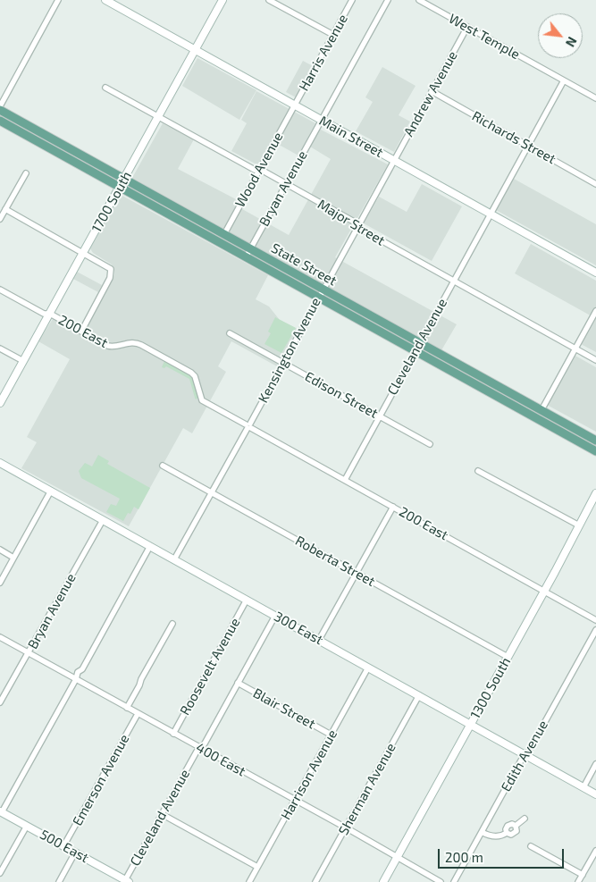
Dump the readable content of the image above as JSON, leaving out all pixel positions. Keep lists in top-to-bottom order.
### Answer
{
  "streets": {
    "main road": ["State Street"],
    "street": [
      "West Temple",
      "Harris Avenue",
      "Andrew Avenue",
      "Main Street",
      "Richards Street",
      "Wood Avenue",
      "Bryan Avenue",
      "1700 South",
      "Major Street",
      "200 East",
      "Cleveland Avenue",
      "Kensington Avenue",
      "Edison Street",
      "Roberta Street",
      "300 East",
      "Roosevelt Avenue",
      "1300 South",
      "Blair Street",
      "Edith Avenue",
      "400 East",
      "Harrison Avenue",
      "Emerson Avenue",
      "Sherman Avenue",
      "500 East"
    ]
  },
  "crossings": [
    ["West Temple", "Andrew Avenue"],
    ["West Temple", "Cleveland Avenue"],
    ["Harris Avenue", "Main Street"],
    ["Harris Avenue", "Wood Avenue"],
    ["Andrew Avenue", "Main Street"],
    ["Andrew Avenue", "Richards Street"],
    ["Andrew Avenue", "Kensington Avenue"],
    ["Main Street", "Wood Avenue"],
    ["Main Street", "Bryan Avenue"],
    ["Main Street", "1700 South"],
    ["Main Street", "Cleveland Avenue"],
    ["Main Street", "Kensington Avenue"],
    ["Richards Street", "Cleveland Avenue"],
    ["Wood Avenue", "Major Street"],
    ["Wood Avenue", "State Street"],
    ["Bryan Avenue", "Major Street"],
    ["Bryan Avenue", "State Street"],
    ["Bryan Avenue", "300 East"],
    ["Bryan Avenue", "400 East"],
    ["1700 South", "Major Street"],
    ["1700 South", "State Street"],
    ["1700 South", "200 East"],
    ["Major Street", "Cleveland Avenue"],
    ["Major Street", "Kensington Avenue"],
    ["State Street", "Cleveland Avenue"],
    ["State Street", "Kensington Avenue"],
    ["200 East", "Cleveland Avenue"],
    ["200 East", "Kensington Avenue"],
    ["200 East", "1300 South"],
    ["Cleveland Avenue", "Edison Street"],
    ["Cleveland Avenue", "300 East"],
    ["Cleveland Avenue", "Blair Street"],
    ["Cleveland Avenue", "400 East"],
    ["Cleveland Avenue", "500 East"],
    ["Kensington Avenue", "Edison Street"],
    ["Kensington Avenue", "Roberta Street"],
    ["Kensington Avenue", "300 East"],
    ["Roberta Street", "1300 South"],
    ["300 East", "Roosevelt Avenue"],
    ["300 East", "1300 South"],
    ["300 East", "Edith Avenue"],
    ["300 East", "Harrison Avenue"],
    ["300 East", "Sherman Avenue"],
    ["Roosevelt Avenue", "400 East"],
    ["1300 South", "400 East"],
    ["Blair Street", "Harrison Avenue"],
    ["400 East", "Harrison Avenue"],
    ["400 East", "Emerson Avenue"],
    ["400 East", "Sherman Avenue"],
    ["Emerson Avenue", "500 East"]
  ],
  "scale_bar": "200 m",
  "north": "bottom right"
}
